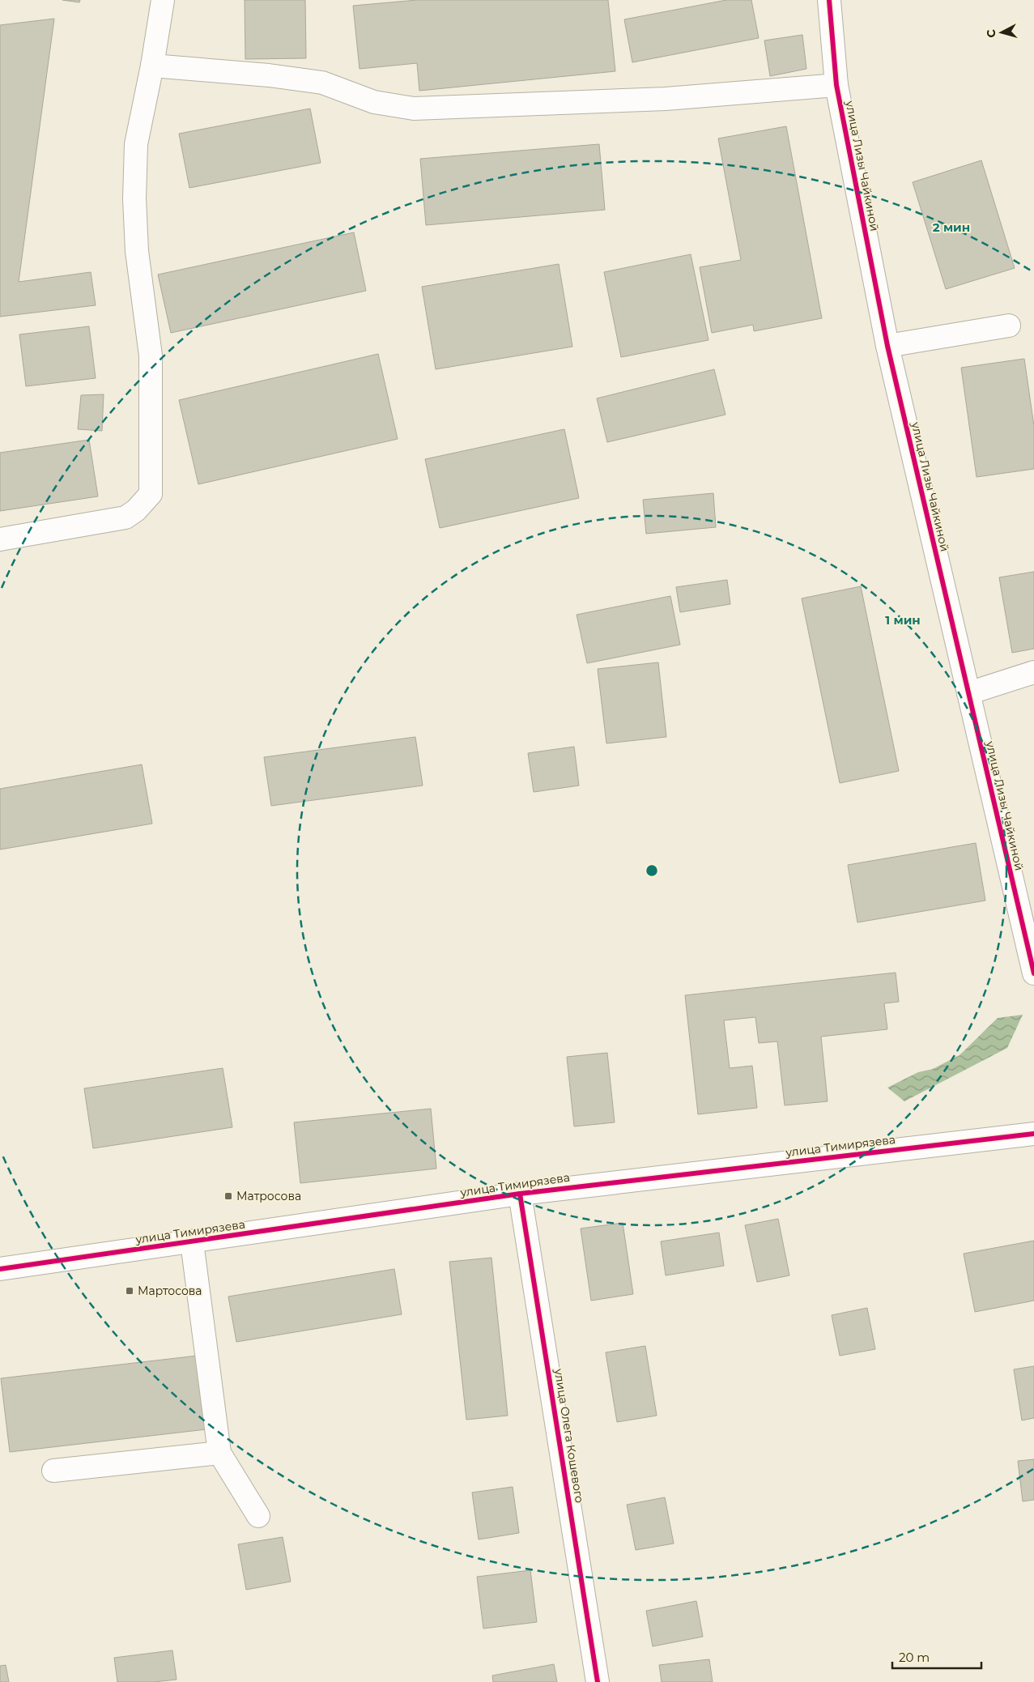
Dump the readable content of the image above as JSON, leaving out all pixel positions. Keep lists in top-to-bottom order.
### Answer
{
  "streets": {
    "street": ["улица Лизы Чайкиной", "улица Тимирязева", "улица Олега Кошевого"]
  },
  "crossings": [
    ["улица Тимирязева", "улица Олега Кошевого"]
  ],
  "places": {
    "transit": ["Матросова", "Мартосова"]
  },
  "scale_bar": "20 m",
  "north": "left",
  "rings": ["2 мин", "1 мин"]
}
